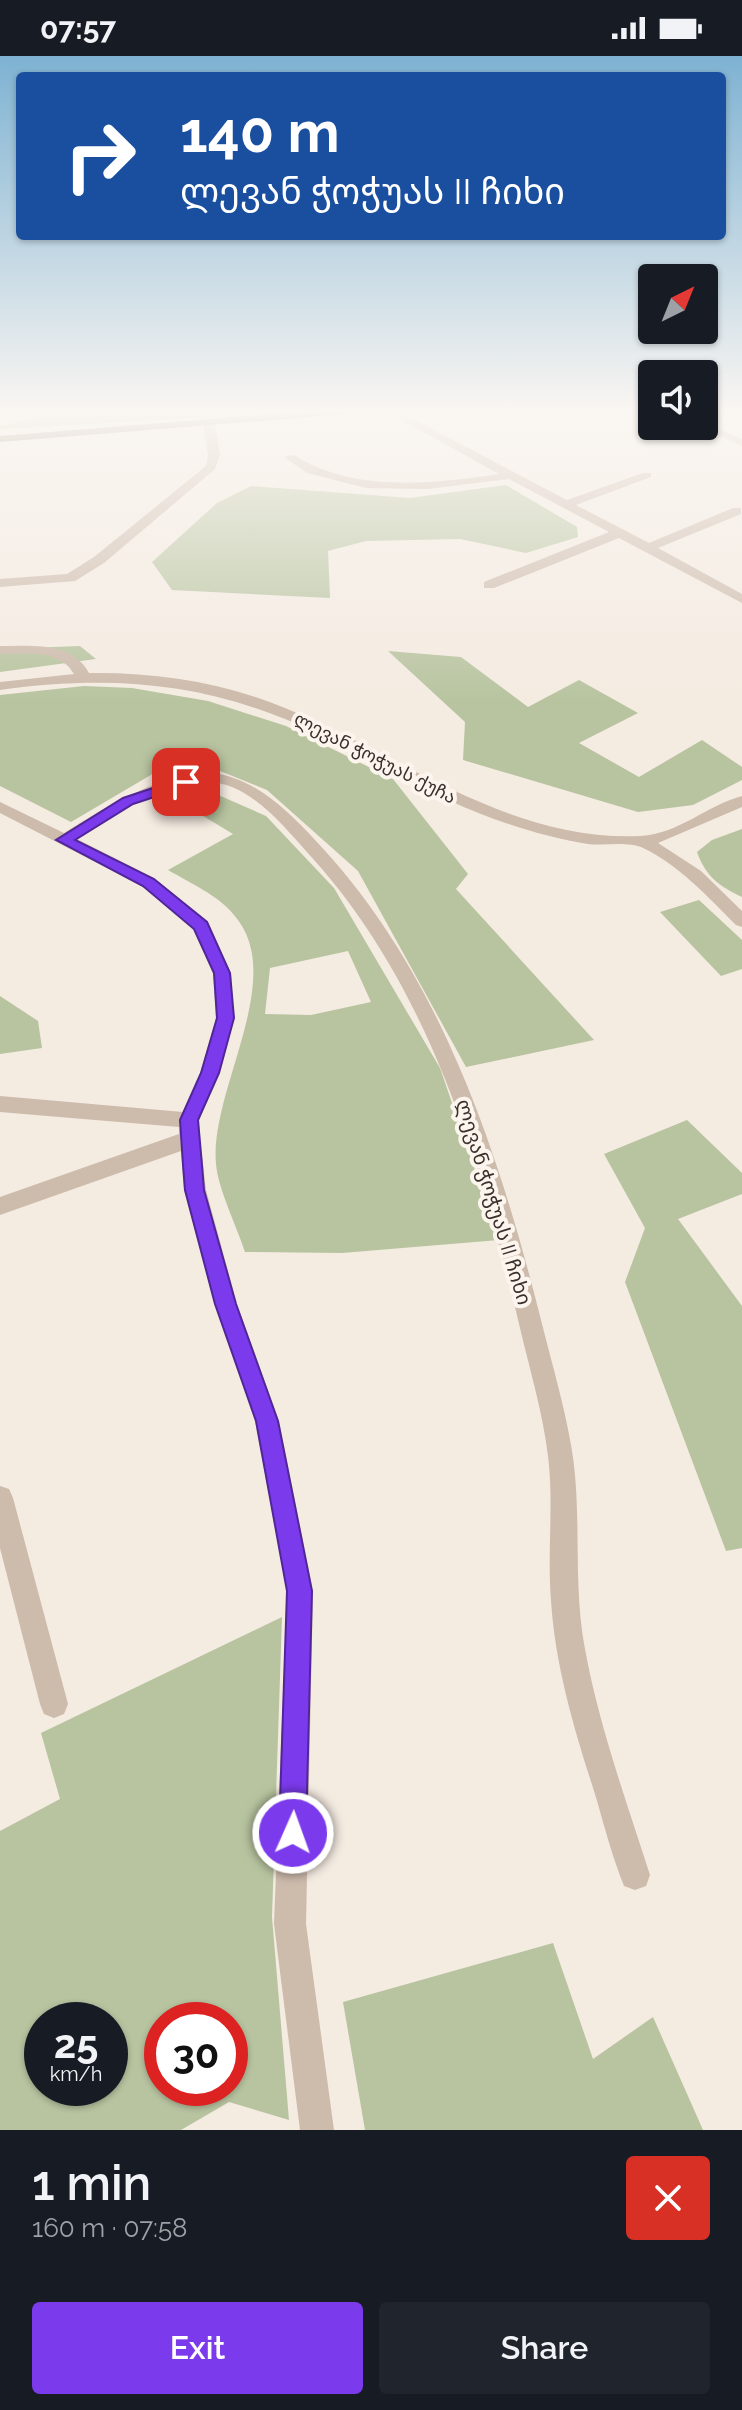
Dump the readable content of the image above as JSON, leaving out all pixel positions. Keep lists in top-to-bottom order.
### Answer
{
  "streets": {
    "street": ["ლევან ჭოჭუას ქუჩა", "ლევან ჭოჭუას II ჩიხი"]
  },
  "north": "top right",
  "page": {
    "status": "07:57",
    "turn": ["140 m", "ლევან ჭოჭუას II ჩიხი"],
    "speed": "25 km/h",
    "limit": "30",
    "heading": ["1 min", "160 m · 07:58"],
    "buttons": ["Exit", "Share"]
  }
}
